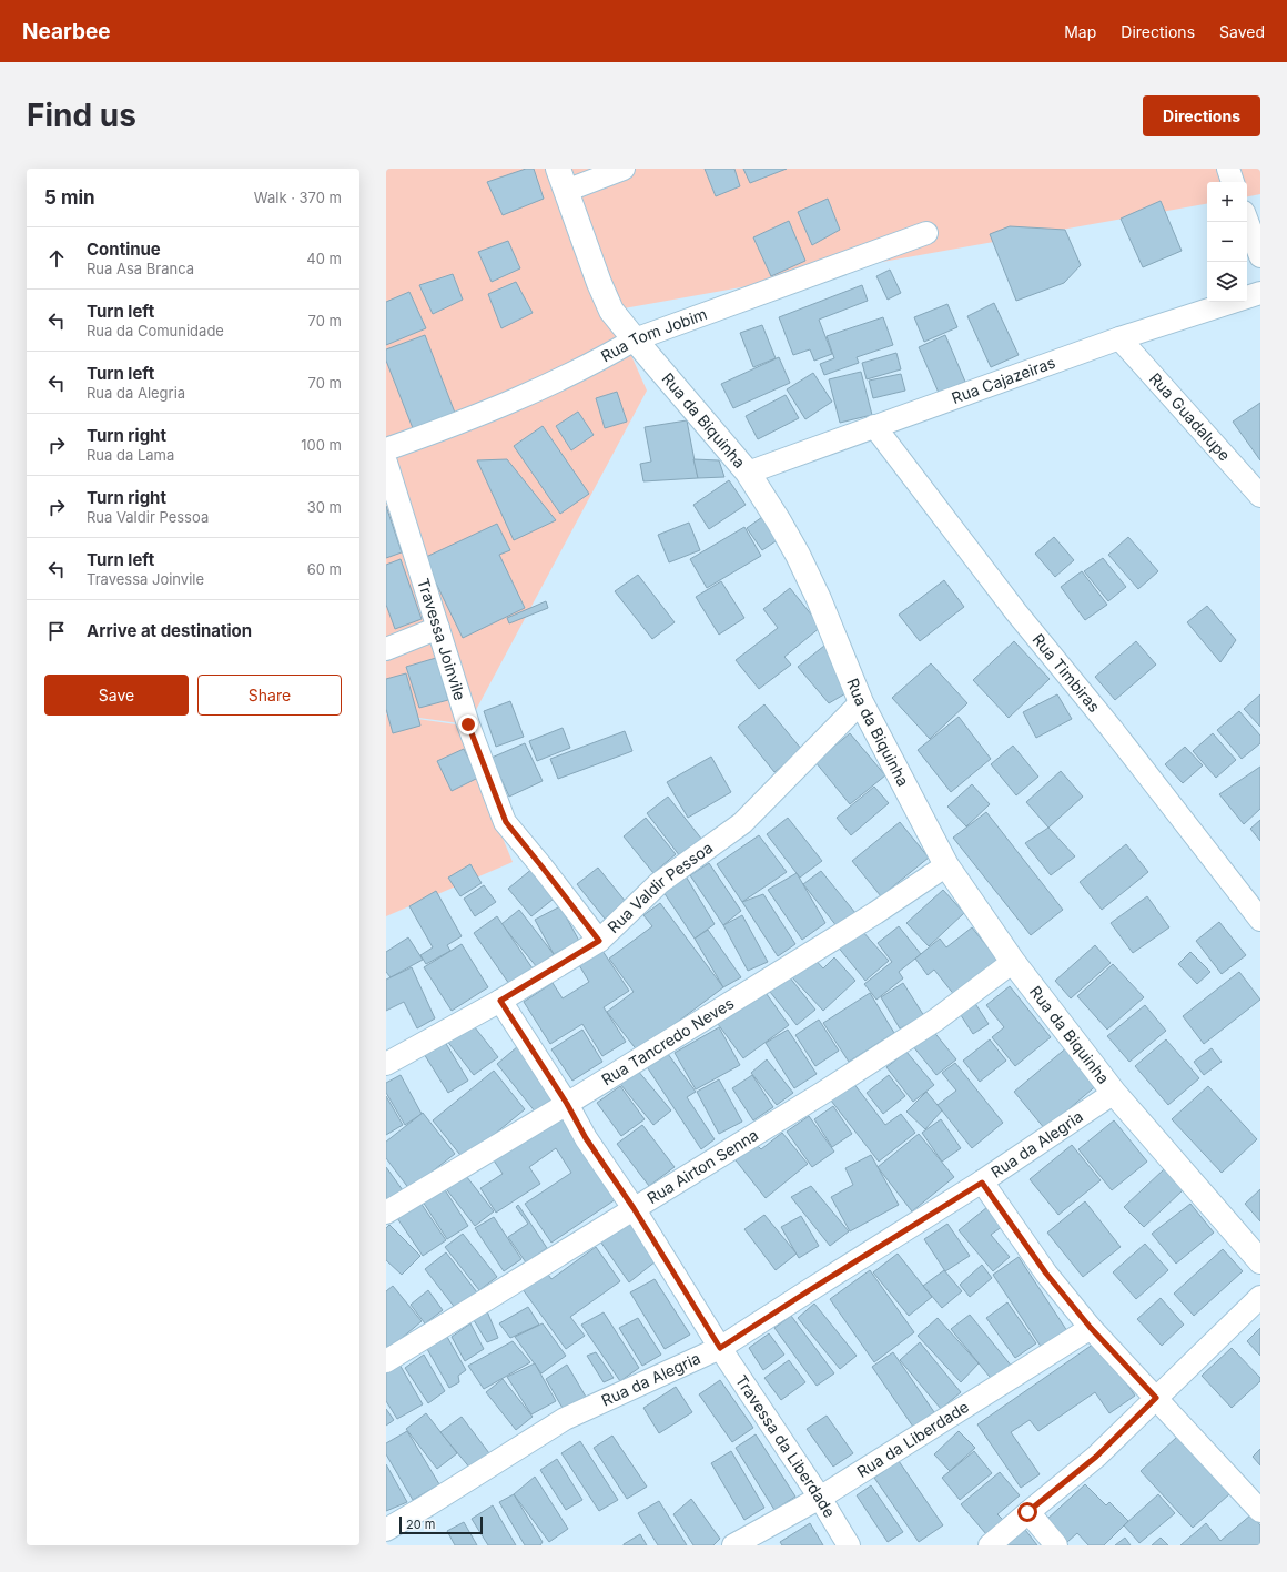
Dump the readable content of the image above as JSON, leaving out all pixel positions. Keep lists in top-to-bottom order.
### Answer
{
  "streets": {
    "street": [
      "Rua Tom Jobim",
      "Rua Cajazeiras",
      "Rua Guadalupe",
      "Rua da Biquinha",
      "Travessa Joinvile",
      "Rua Timbiras",
      "Rua Valdir Pessoa",
      "Rua Tancredo Neves",
      "Rua da Alegria",
      "Rua Airton Senna",
      "Rua da Liberdade",
      "Travessa da Liberdade"
    ]
  },
  "crossings": [
    ["Rua Tom Jobim", "Rua da Biquinha"],
    ["Rua Cajazeiras", "Rua Guadalupe"],
    ["Rua Cajazeiras", "Rua da Biquinha"],
    ["Rua Cajazeiras", "Rua Timbiras"],
    ["Rua da Biquinha", "Rua Valdir Pessoa"],
    ["Rua da Biquinha", "Rua Tancredo Neves"],
    ["Rua da Biquinha", "Rua da Alegria"],
    ["Rua da Biquinha", "Rua Airton Senna"],
    ["Travessa Joinvile", "Rua Valdir Pessoa"],
    ["Rua Valdir Pessoa", "Travessa da Liberdade"],
    ["Rua Tancredo Neves", "Travessa da Liberdade"],
    ["Rua da Alegria", "Travessa da Liberdade"],
    ["Rua Airton Senna", "Travessa da Liberdade"],
    ["Rua da Liberdade", "Travessa da Liberdade"]
  ],
  "scale_bar": "20 m",
  "page": {
    "header": "Nearbee",
    "nav": ["Map", "Directions", "Saved"],
    "buttons": [
      "Directions",
      ["Save", "Share"]
    ],
    "title": "Find us",
    "heading": ["5 min", "Walk · 370 m"],
    "map_buttons": ["+", "−"],
    "list": [
      ["Continue", "Rua Asa Branca", "40 m"],
      ["Turn left", "Rua da Comunidade", "70 m"],
      ["Turn left", "Rua da Alegria", "70 m"],
      ["Turn right", "Rua da Lama", "100 m"],
      ["Turn right", "Rua Valdir Pessoa", "30 m"],
      ["Turn left", "Travessa Joinvile", "60 m"],
      "Arrive at destination"
    ],
    "scale": "20 m"
  }
}
